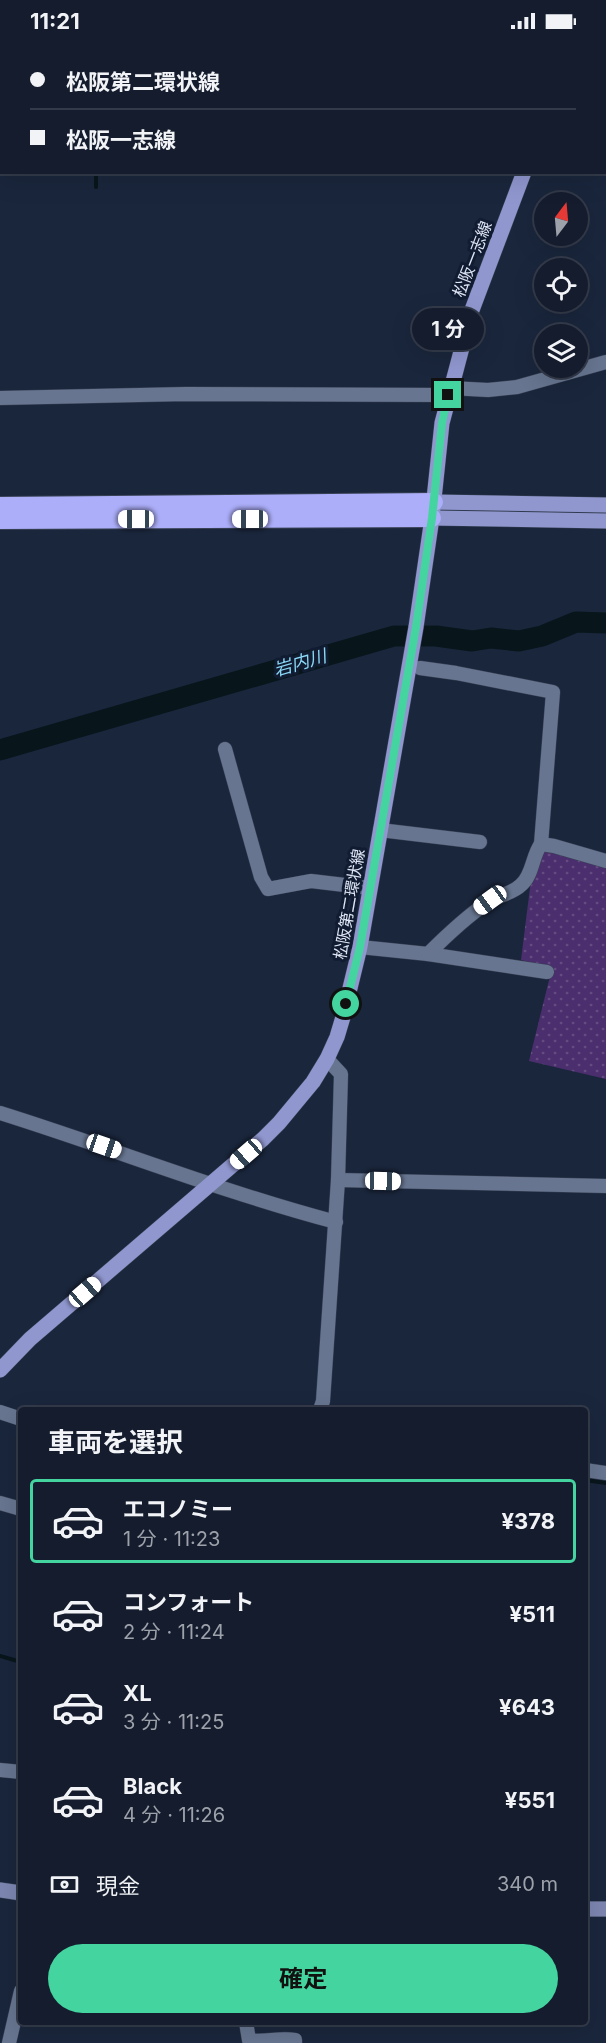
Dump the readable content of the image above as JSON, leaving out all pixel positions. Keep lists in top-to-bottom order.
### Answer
{
  "streets": {
    "main road": ["松阪一志線", "松阪第二環状線"]
  },
  "crossings": [
    ["松阪一志線", "松阪第二環状線"]
  ],
  "water": ["岩内川"],
  "north": "top",
  "page": {
    "status": "11:21",
    "banner": ["松阪第二環状線", "松阪一志線"],
    "bubble": "1 分",
    "heading": "車両を選択",
    "list": [
      {
        "name": "エコノミー",
        "note": "1 分 · 11:23",
        "value": "¥378"
      },
      {
        "name": "コンフォート",
        "note": "2 分 · 11:24",
        "value": "¥511"
      },
      {
        "name": "XL",
        "note": "3 分 · 11:25",
        "value": "¥643"
      },
      {
        "name": "Black",
        "note": "4 分 · 11:26",
        "value": "¥551"
      }
    ],
    "pay": ["現金", "340 m"],
    "buttons": "確定"
  }
}
